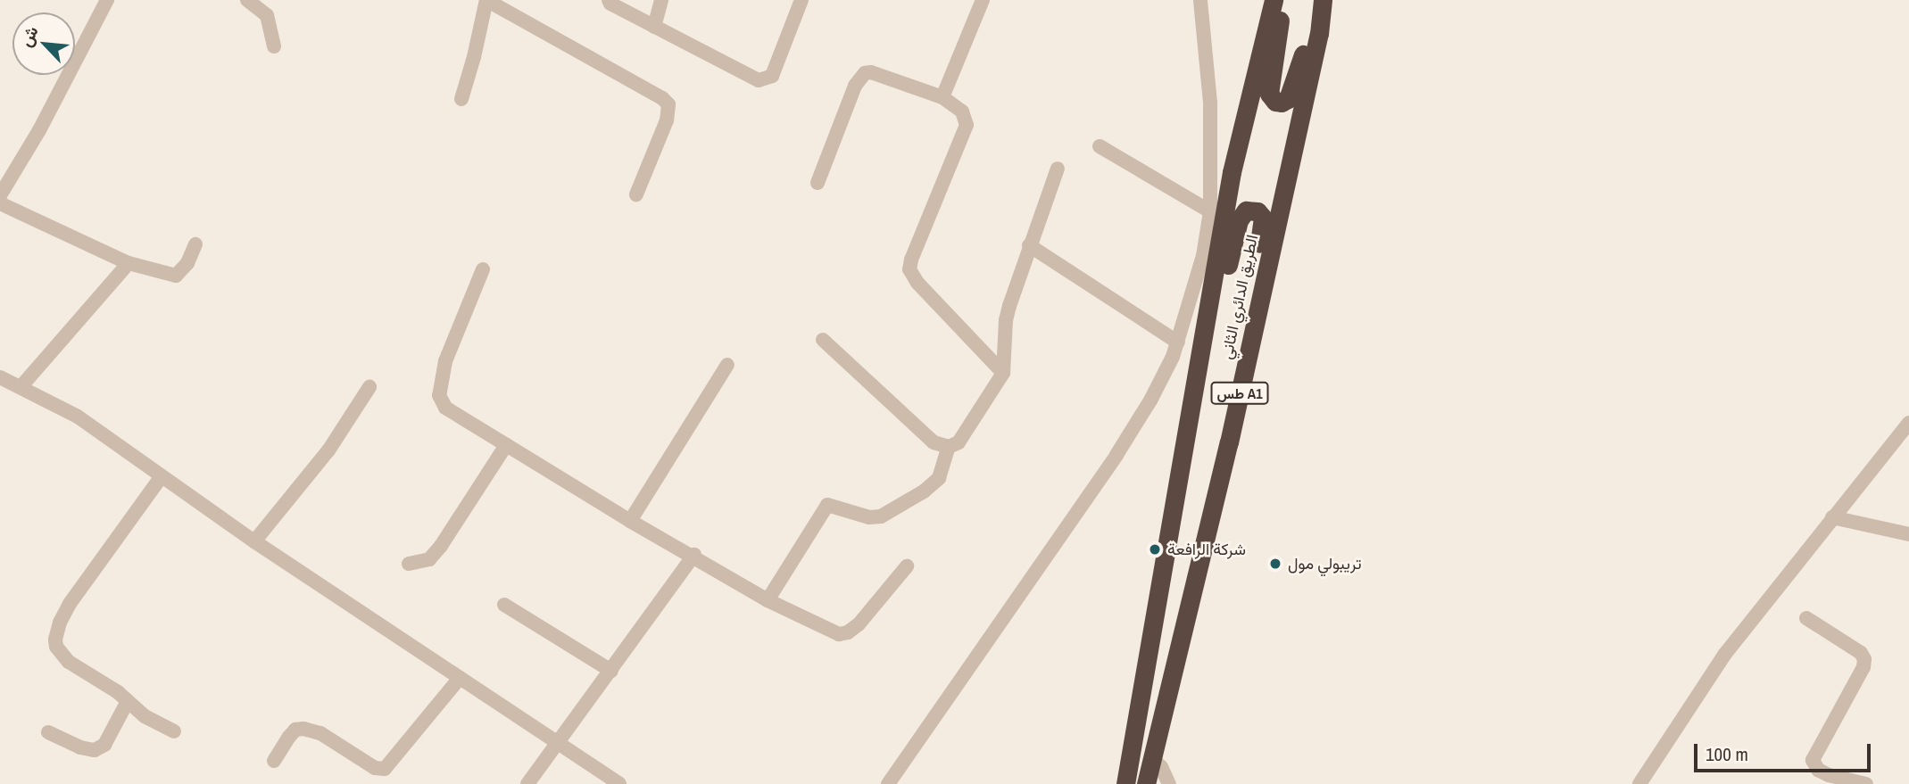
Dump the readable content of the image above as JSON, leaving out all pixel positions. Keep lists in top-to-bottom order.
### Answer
{
  "streets": {
    "highway": ["الطريق الدائري الثاني", "طس A1"]
  },
  "places": ["شركة الرافعة", "تريبولي مول"],
  "scale_bar": "100 m",
  "north": "top left"
}
